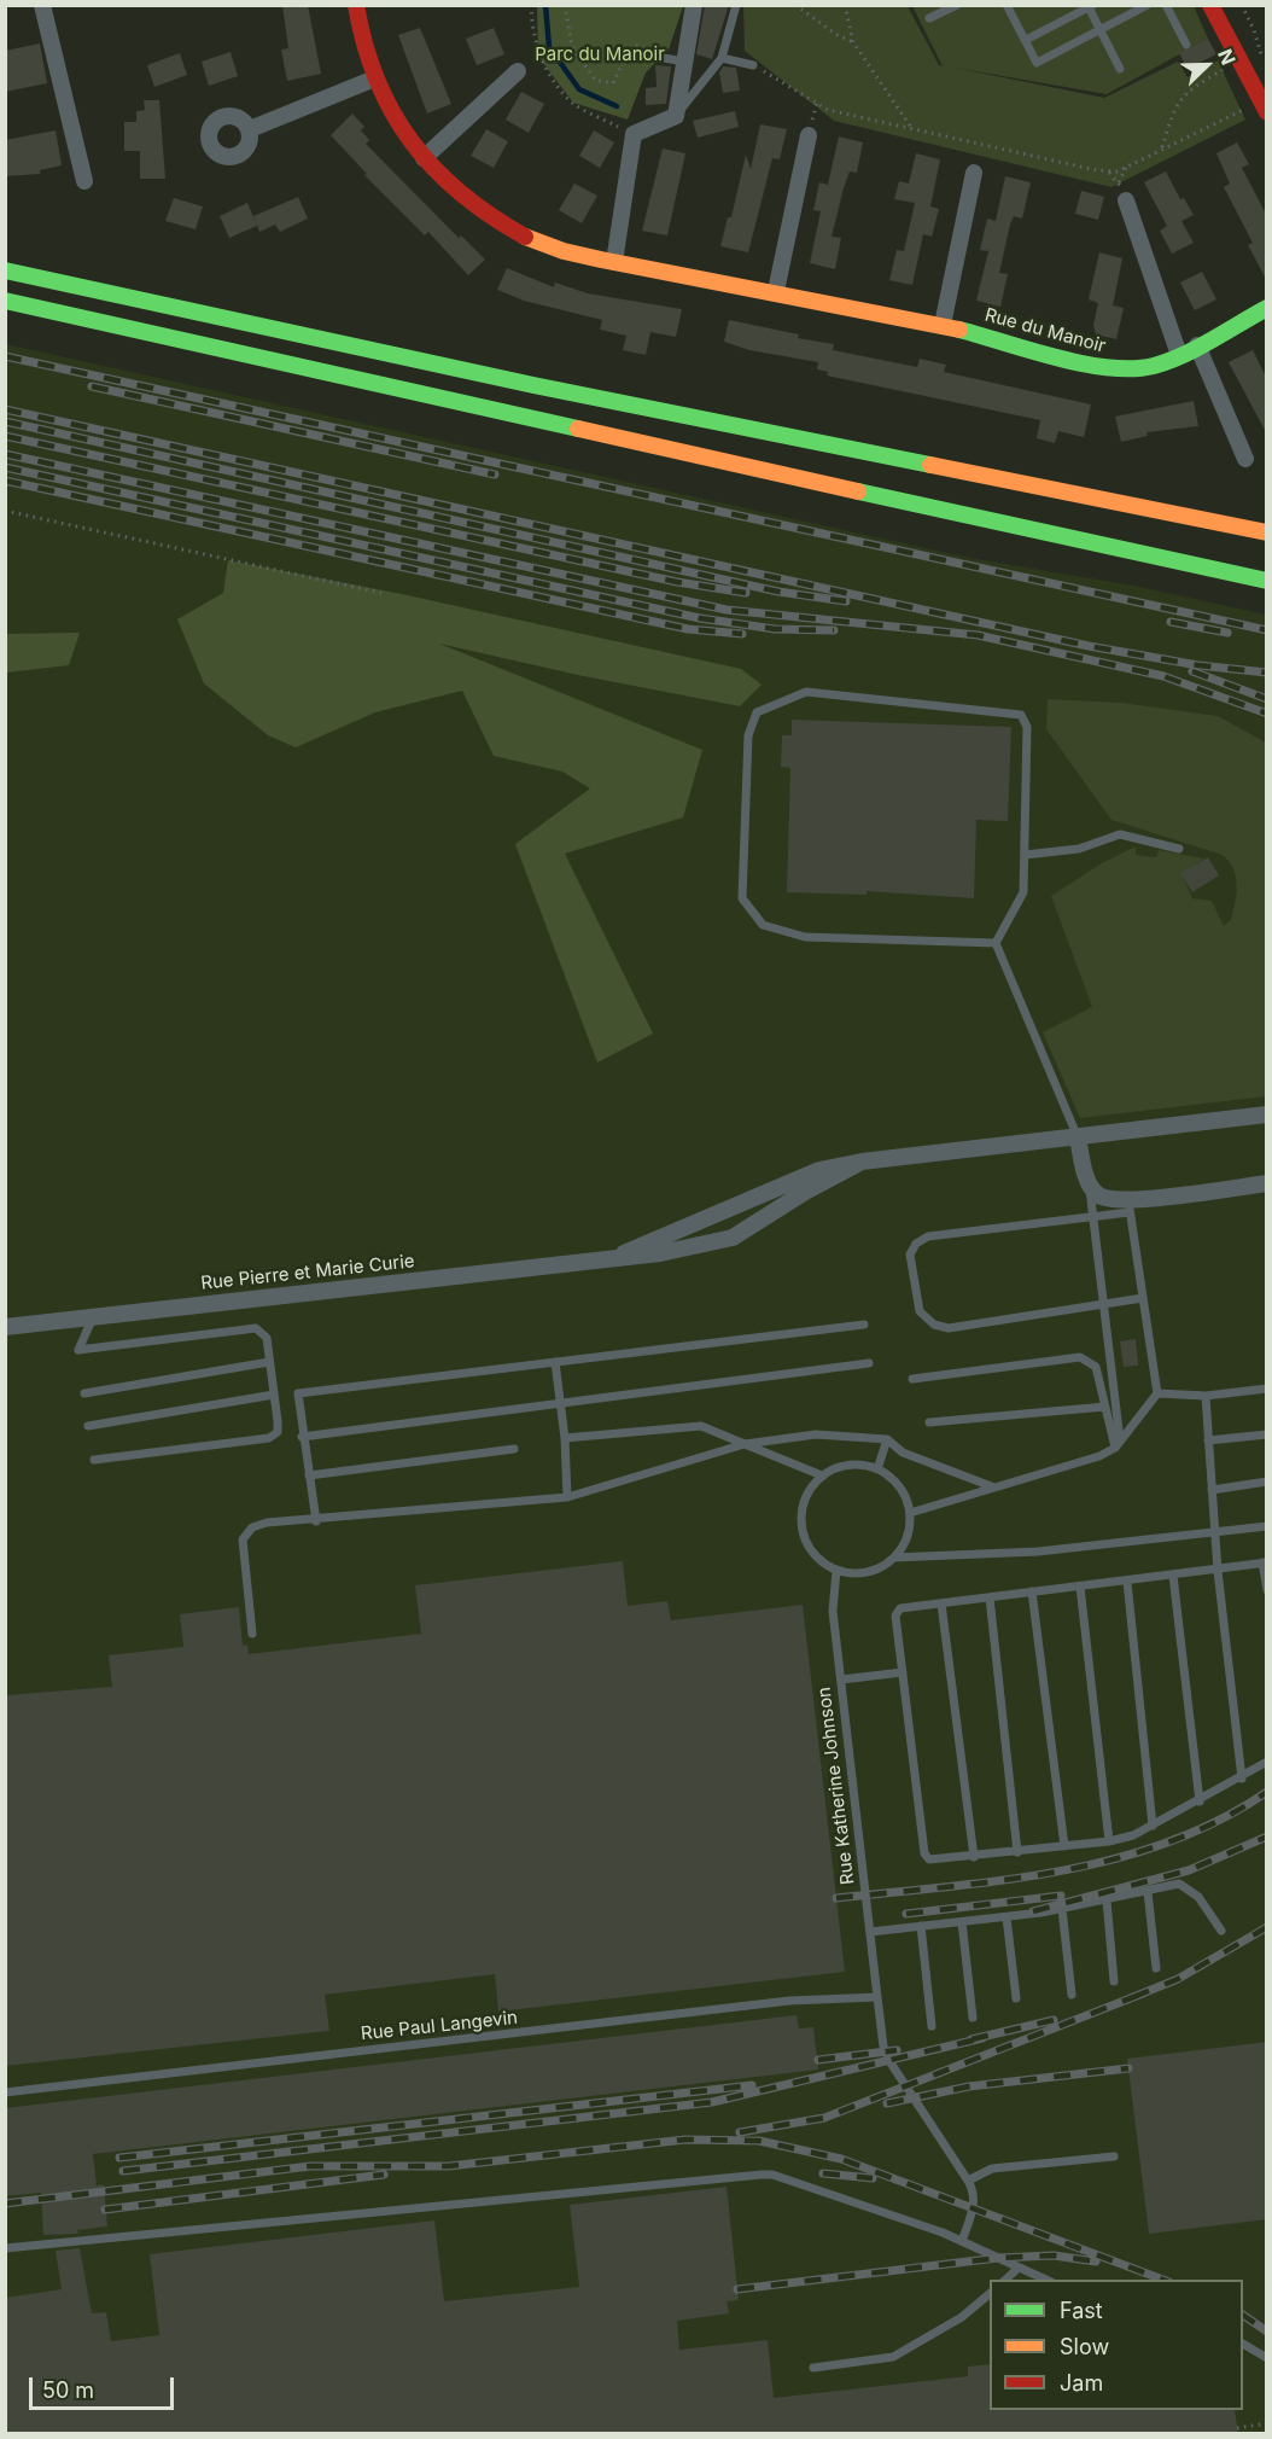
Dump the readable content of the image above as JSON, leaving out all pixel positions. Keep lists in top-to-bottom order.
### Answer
{
  "streets": {
    "main road": ["Rue du Manoir"],
    "street": ["Rue Pierre et Marie Curie"],
    "lane": ["Rue Katherine Johnson", "Rue Paul Langevin"]
  },
  "crossings": [
    ["Rue Katherine Johnson", "Rue Paul Langevin"]
  ],
  "parks": ["Parc du Manoir"],
  "legend": ["Fast", "Slow", "Jam"],
  "scale_bar": "50 m",
  "north": "top right"
}
